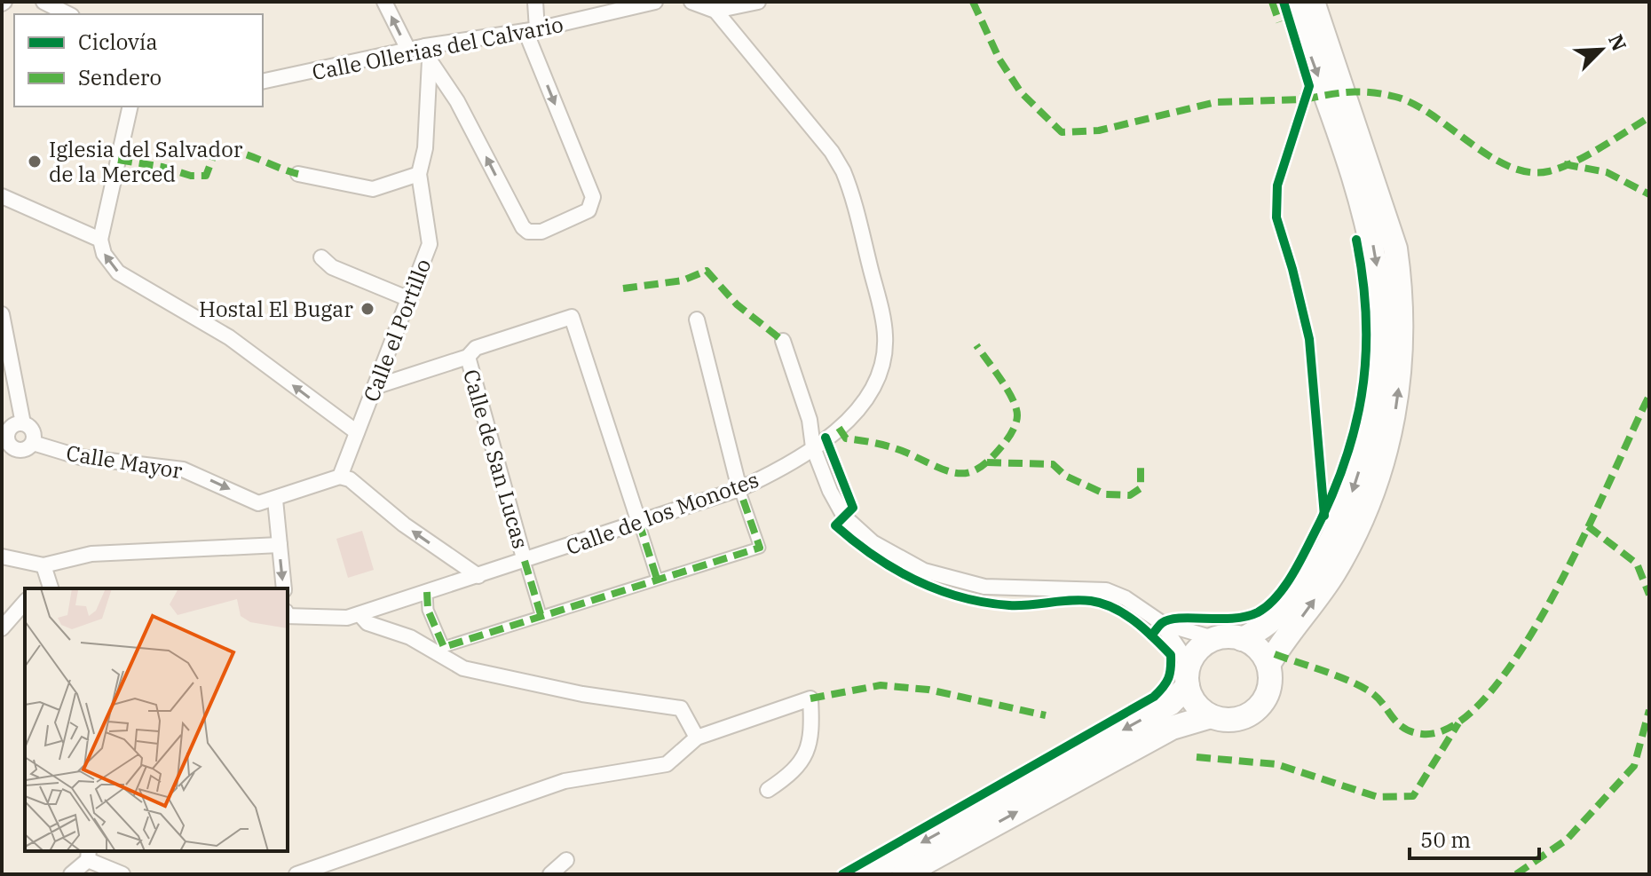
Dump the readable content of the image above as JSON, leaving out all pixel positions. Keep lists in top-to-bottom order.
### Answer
{
  "streets": {
    "street": [
      "Calle Ollerias del Calvario",
      "Calle el Portillo",
      "Calle de San Lucas",
      "Calle Mayor",
      "Calle de los Monotes"
    ]
  },
  "crossings": [
    ["Calle Ollerias del Calvario", "Calle el Portillo"],
    ["Calle de San Lucas", "Calle de los Monotes"]
  ],
  "places": ["Iglesia del Salvador de la Merced", "Hostal El Bugar"],
  "legend": ["Ciclovía", "Sendero"],
  "scale_bar": "50 m",
  "north": "top right"
}
